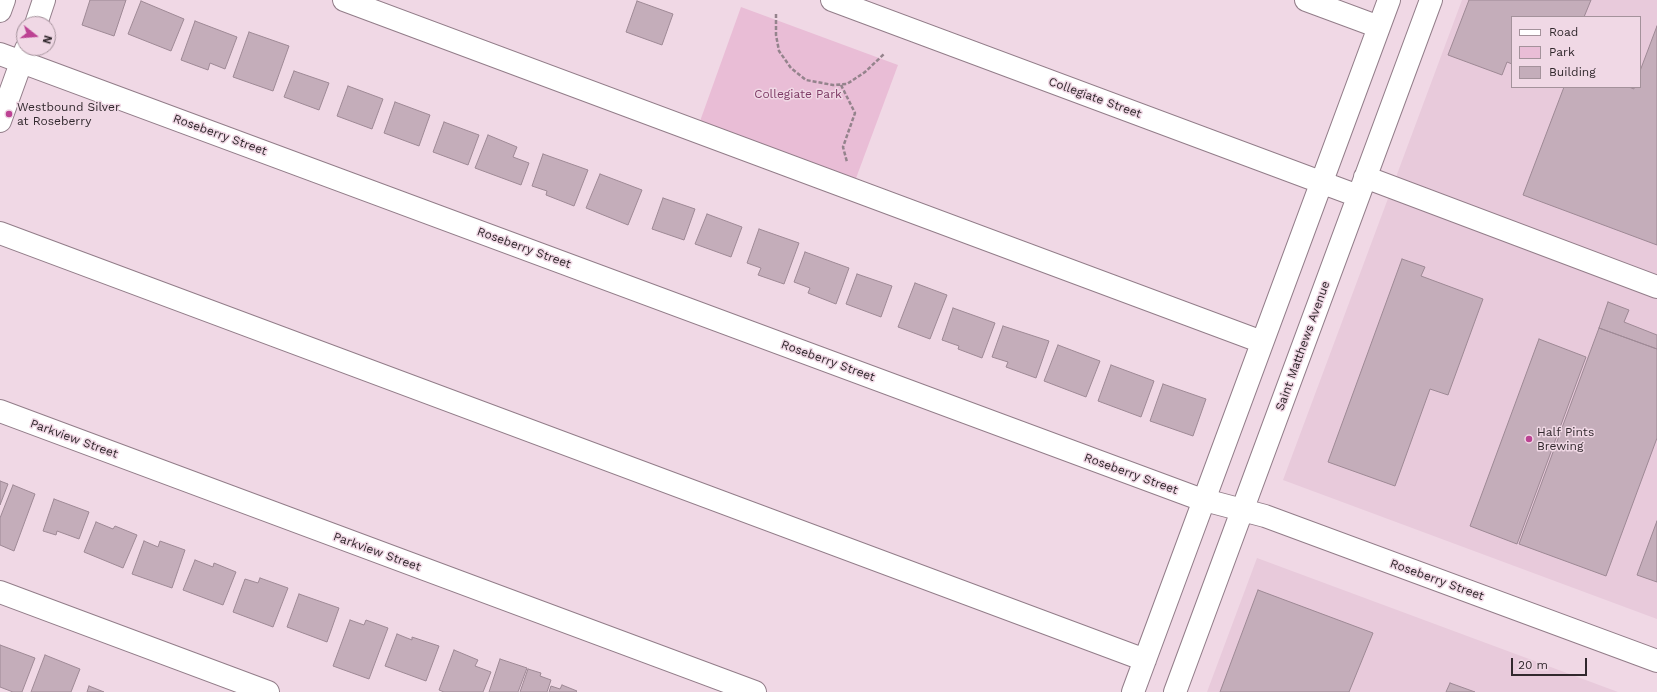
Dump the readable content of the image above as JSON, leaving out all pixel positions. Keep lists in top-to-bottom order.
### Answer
{
  "streets": {
    "street": [
      "Collegiate Street",
      "Roseberry Street",
      "Saint Matthews Avenue",
      "Parkview Street"
    ]
  },
  "crossings": [
    ["Collegiate Street", "Saint Matthews Avenue"],
    ["Roseberry Street", "Saint Matthews Avenue"]
  ],
  "parks": ["Collegiate Park"],
  "places": ["Westbound Silver at Roseberry", "Half Pints Brewing"],
  "legend": ["Road", "Park", "Building"],
  "scale_bar": "20 m",
  "north": "right"
}
